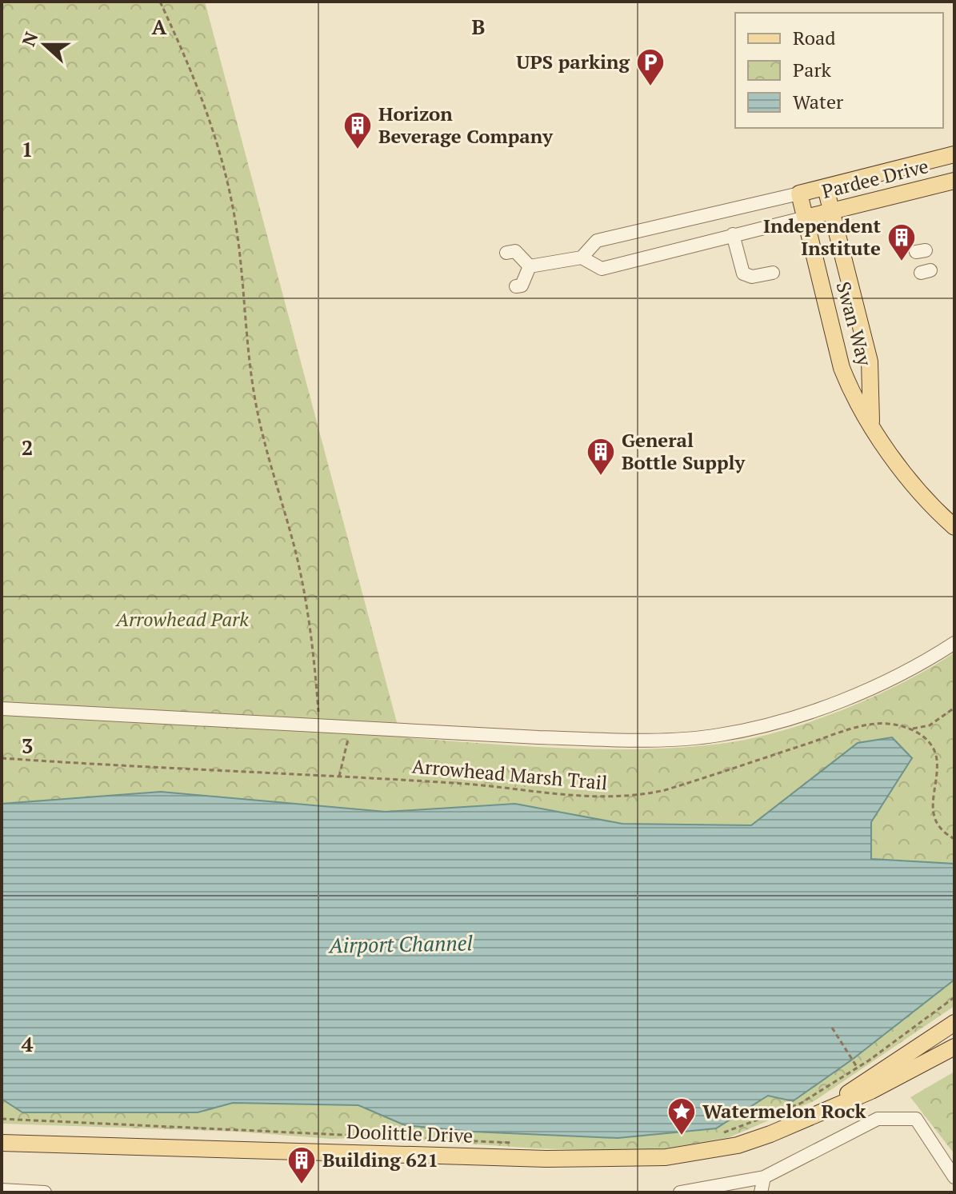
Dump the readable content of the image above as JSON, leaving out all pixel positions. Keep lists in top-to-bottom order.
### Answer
{
  "streets": {
    "main road": ["Pardee Drive", "Swan Way", "Doolittle Drive"],
    "path": ["Arrowhead Marsh Trail"]
  },
  "crossings": [
    ["Pardee Drive", "Swan Way"]
  ],
  "water": ["Airport Channel"],
  "parks": ["Arrowhead Park"],
  "places": {
    "parking": ["UPS parking"],
    "building": [
      "Horizon Beverage Company",
      "Independent Institute",
      "General Bottle Supply",
      "Building 621"
    ],
    "place": ["Watermelon Rock"]
  },
  "legend": ["Road", "Park", "Water"],
  "north": "left",
  "grid": {
    "columns": ["A", "B"],
    "rows": [
      "1",
      "2",
      "3",
      "4"
    ]
  }
}
